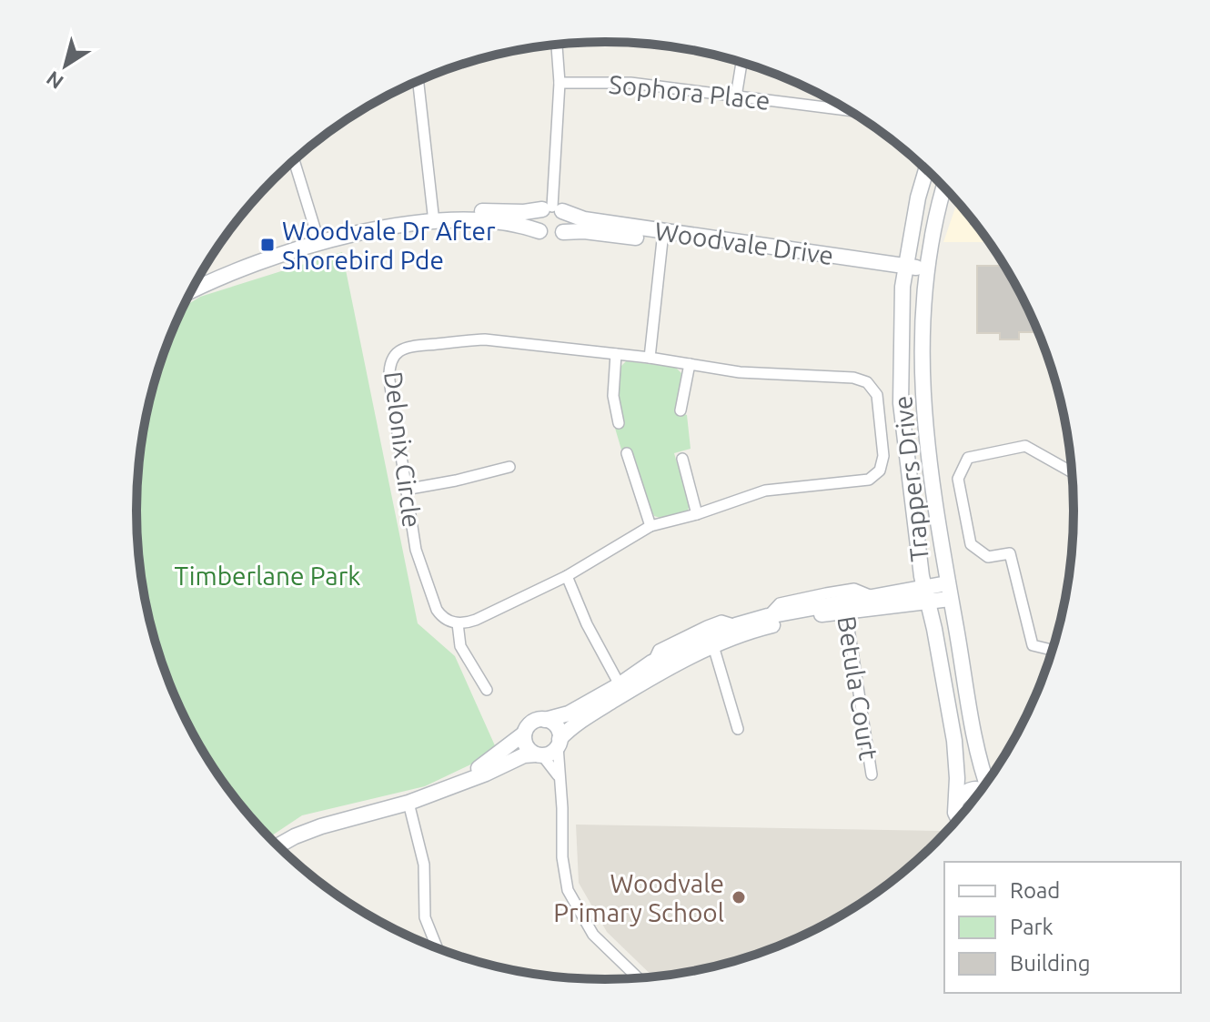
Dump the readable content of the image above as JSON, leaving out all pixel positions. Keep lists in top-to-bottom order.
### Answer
{
  "streets": {
    "street": [
      "Sophora Place",
      "Woodvale Drive",
      "Delonix Circle",
      "Trappers Drive",
      "Betula Court"
    ]
  },
  "crossings": [
    ["Woodvale Drive", "Trappers Drive"]
  ],
  "parks": ["Timberlane Park"],
  "places": {
    "transit": ["Woodvale Dr After Shorebird Pde"],
    "other": ["Woodvale Primary School"]
  },
  "legend": ["Road", "Park", "Building"],
  "north": "bottom left"
}
